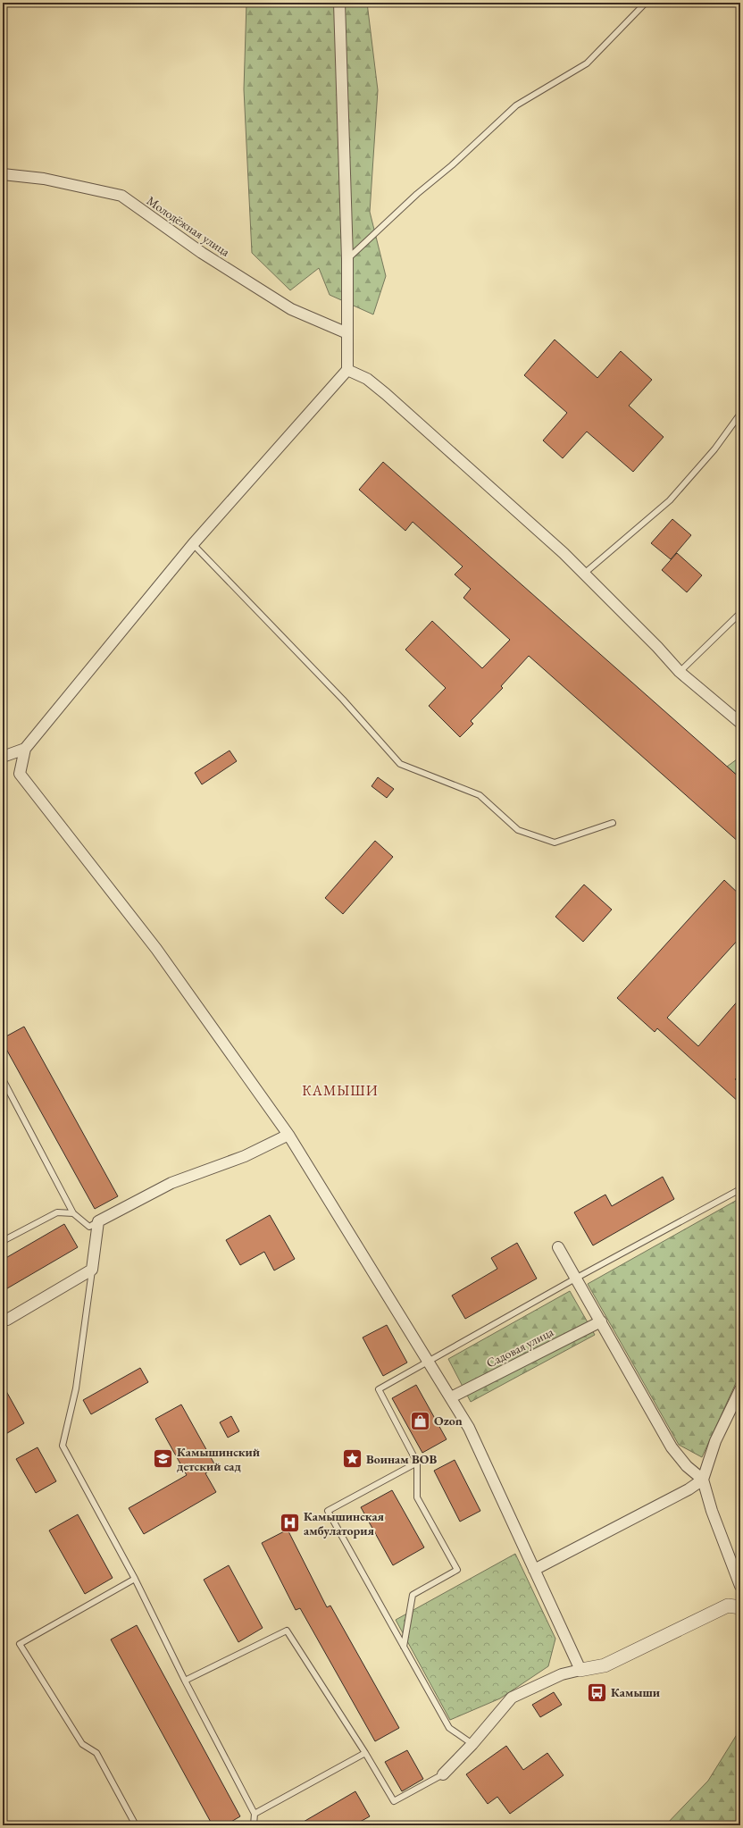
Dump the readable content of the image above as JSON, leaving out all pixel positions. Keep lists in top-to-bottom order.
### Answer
{
  "streets": {
    "street": ["Молодёжная улица", "Садовая улица"]
  },
  "districts": ["КАМЫШИ"],
  "places": {
    "shop": ["Ozon"],
    "school or university": ["Камышинский детский сад"],
    "place": ["Воинам ВОВ"],
    "hospital": ["Камышинская амбулатория"],
    "bus stop": ["Камыши"]
  }
}
